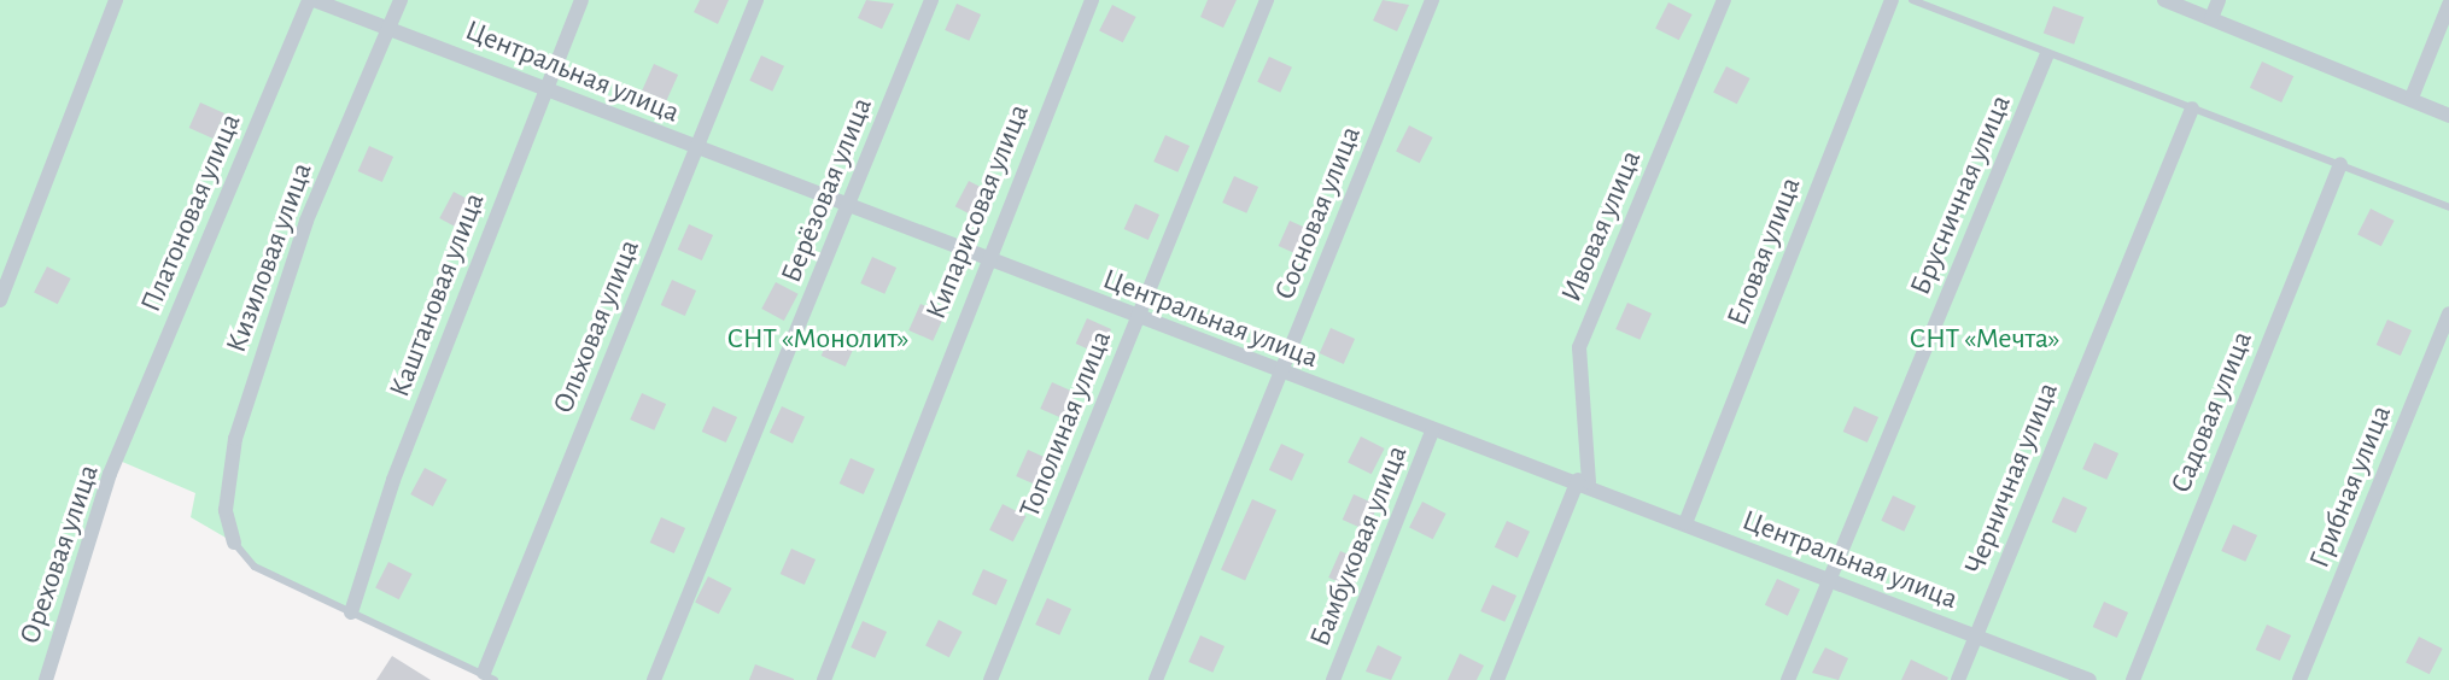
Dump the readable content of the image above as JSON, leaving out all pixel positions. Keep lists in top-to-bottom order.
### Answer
{
  "streets": {
    "street": [
      "Центральная улица",
      "Берёзовая улица",
      "Брусничная улица",
      "Кипарисовая улица",
      "Платоновая улица",
      "Сосновая улица",
      "Ивовая улица",
      "Еловая улица",
      "Кизиловая улица",
      "Каштановая улица",
      "Ольховая улица",
      "Садовая улица",
      "Тополиная улица",
      "Черничная улица",
      "Грибная улица",
      "Бамбуковая улица",
      "Ореховая улица"
    ]
  },
  "crossings": [
    ["Центральная улица", "Берёзовая улица"],
    ["Центральная улица", "Брусничная улица"],
    ["Центральная улица", "Кипарисовая улица"],
    ["Центральная улица", "Платоновая улица"],
    ["Центральная улица", "Сосновая улица"],
    ["Центральная улица", "Ивовая улица"],
    ["Центральная улица", "Еловая улица"],
    ["Центральная улица", "Кизиловая улица"],
    ["Центральная улица", "Каштановая улица"],
    ["Центральная улица", "Ольховая улица"],
    ["Центральная улица", "Тополиная улица"],
    ["Центральная улица", "Черничная улица"],
    ["Центральная улица", "Бамбуковая улица"],
    ["Платоновая улица", "Ореховая улица"]
  ],
  "parks": ["СНТ «Монолит»", "СНТ «Мечта»"]
}
